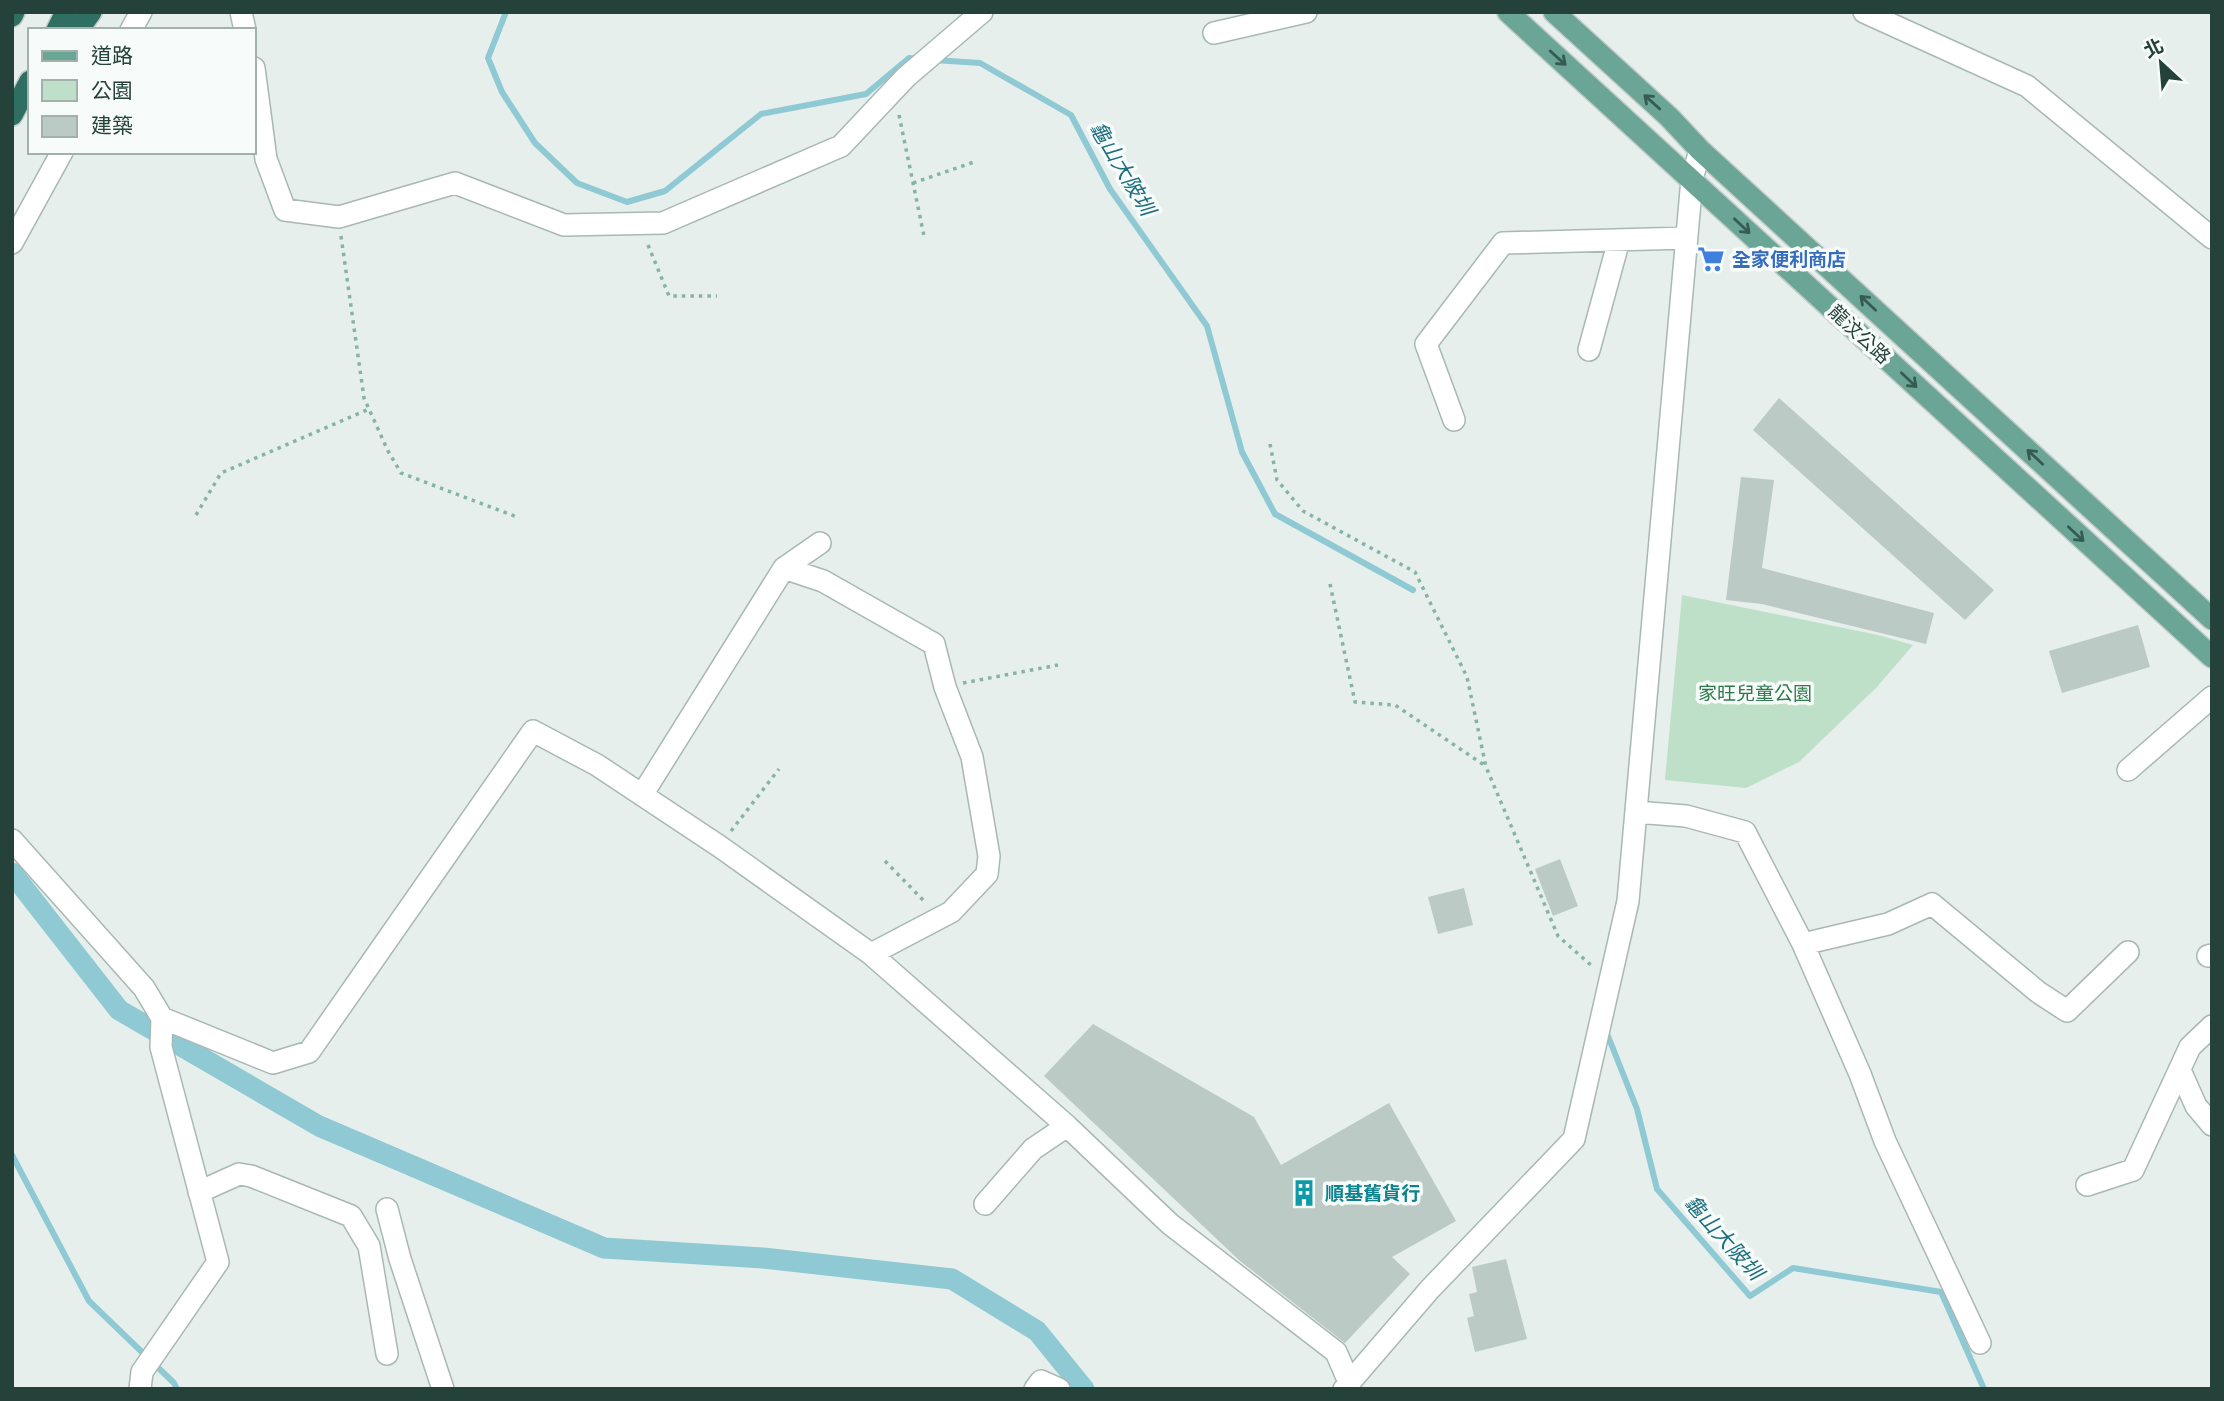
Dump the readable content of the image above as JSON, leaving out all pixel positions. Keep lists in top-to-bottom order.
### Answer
{
  "streets": {
    "main road": ["龍汶公路"]
  },
  "water": ["龜山大陂圳"],
  "parks": ["家旺兒童公園"],
  "places": {
    "supermarket": ["全家便利商店"],
    "building": ["順基舊貨行"]
  },
  "legend": ["道路", "公園", "建築"],
  "north": "top left"
}
